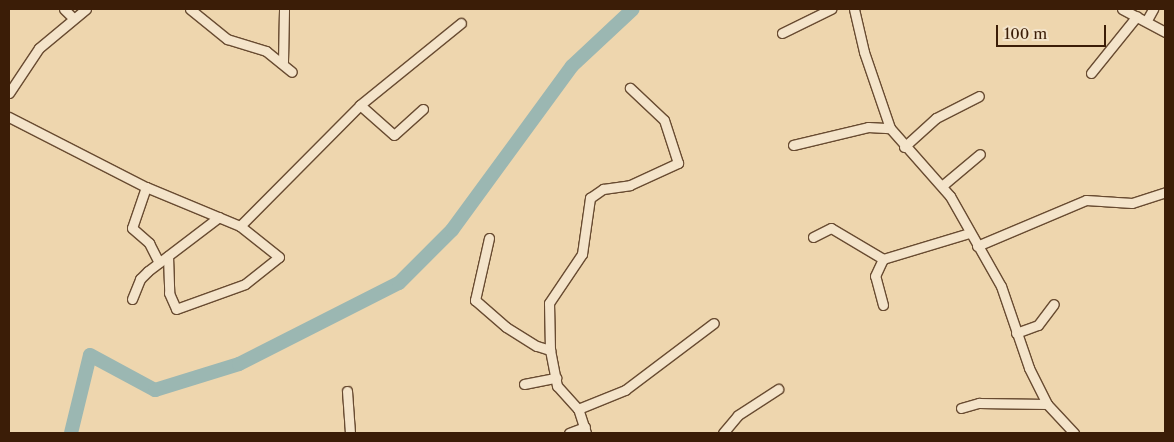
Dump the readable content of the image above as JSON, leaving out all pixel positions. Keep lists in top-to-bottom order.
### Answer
{
  "scale_bar": "100 m"
}
